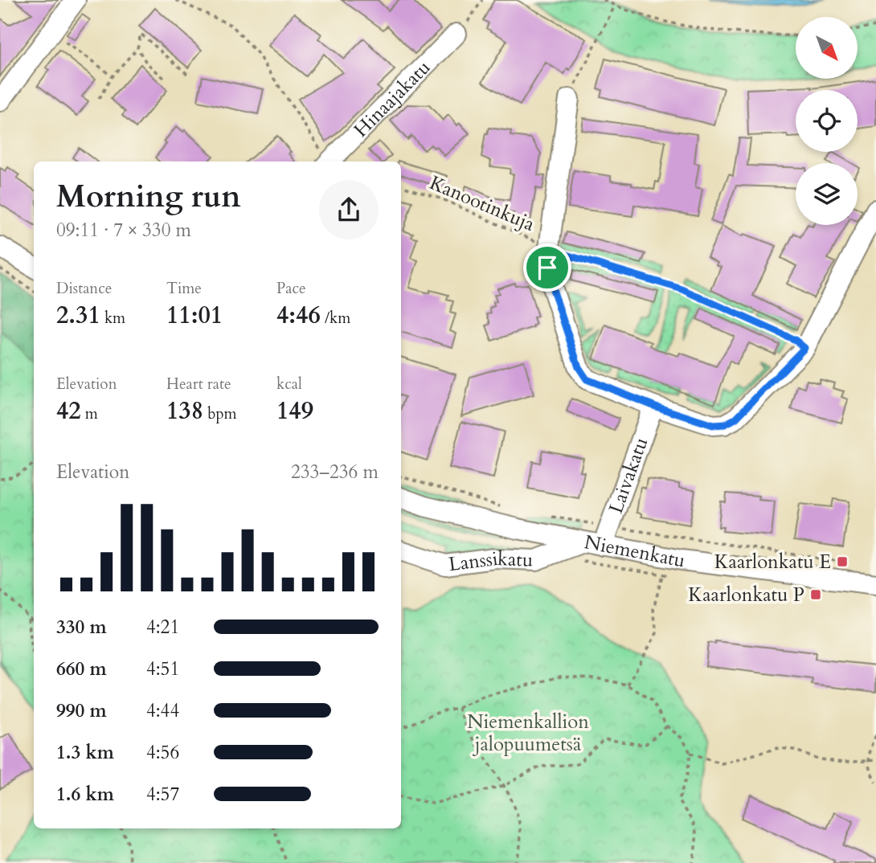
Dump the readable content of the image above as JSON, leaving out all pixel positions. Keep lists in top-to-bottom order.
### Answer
{
  "streets": {
    "street": [
      "Hinaajakatu",
      "Laivakatu",
      "Niemenkatu",
      "Lanssikatu"
    ],
    "path": ["Kanootinkuja"]
  },
  "crossings": [
    ["Laivakatu", "Niemenkatu"],
    ["Laivakatu", "Lanssikatu"],
    ["Niemenkatu", "Lanssikatu"]
  ],
  "parks": ["Niemenkallion jalopuumetsä"],
  "places": {
    "transit": ["Kaarlonkatu E", "Kaarlonkatu P"]
  },
  "north": "bottom right",
  "page": {
    "heading": ["Morning run", "09:11 · 7 × 330 m"],
    "stats": [
      ["Distance", "2.31 km"],
      ["Time", "11:01"],
      ["Pace", "4:46 /km"],
      ["Elevation", "42 m"],
      ["Heart rate", "138 bpm"],
      ["kcal", "149"]
    ],
    "chart": ["Elevation", "233–236 m"],
    "list": [
      {
        "name": "330 m",
        "note": "4:21"
      },
      {
        "name": "660 m",
        "note": "4:51"
      },
      {
        "name": "990 m",
        "note": "4:44"
      },
      {
        "name": "1.3 km",
        "note": "4:56"
      },
      {
        "name": "1.6 km",
        "note": "4:57"
      }
    ]
  }
}
